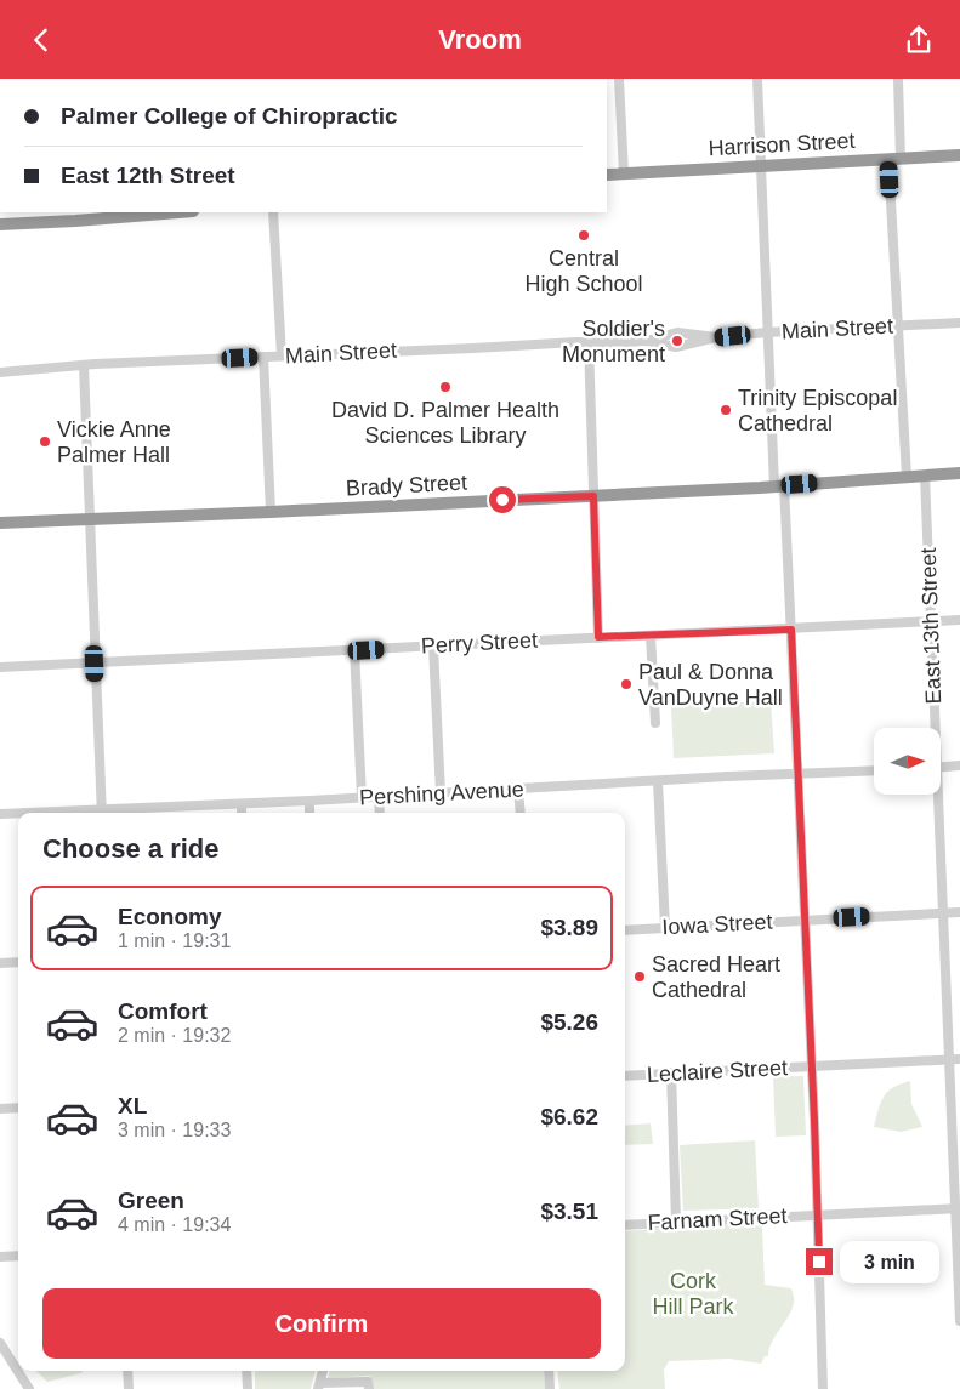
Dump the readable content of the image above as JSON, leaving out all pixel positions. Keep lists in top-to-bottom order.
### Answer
{
  "streets": {
    "highway": ["Harrison Street", "Brady Street"],
    "street": [
      "Main Street",
      "East 13th Street",
      "Perry Street",
      "Pershing Avenue",
      "Iowa Street",
      "Leclaire Street",
      "Farnam Street"
    ]
  },
  "crossings": [
    ["Brady Street", "East 13th Street"],
    ["East 13th Street", "Perry Street"],
    ["East 13th Street", "Iowa Street"],
    ["East 13th Street", "Leclaire Street"],
    ["East 13th Street", "Farnam Street"]
  ],
  "parks": ["Cork Hill Park"],
  "places": [
    "Central High School",
    "Soldier's Monument",
    "David D. Palmer Health Sciences Library",
    "Trinity Episcopal Cathedral",
    "Vickie Anne Palmer Hall",
    "Paul & Donna VanDuyne Hall",
    "Sacred Heart Cathedral"
  ],
  "north": "right",
  "page": {
    "header": "Vroom",
    "banner": ["Palmer College of Chiropractic", "East 12th Street"],
    "heading": "Choose a ride",
    "list": [
      {
        "name": "Economy",
        "note": "1 min · 19:31",
        "value": "$3.89"
      },
      {
        "name": "Comfort",
        "note": "2 min · 19:32",
        "value": "$5.26"
      },
      {
        "name": "XL",
        "note": "3 min · 19:33",
        "value": "$6.62"
      },
      {
        "name": "Green",
        "note": "4 min · 19:34",
        "value": "$3.51"
      }
    ],
    "bubble": "3 min",
    "buttons": "Confirm"
  }
}
